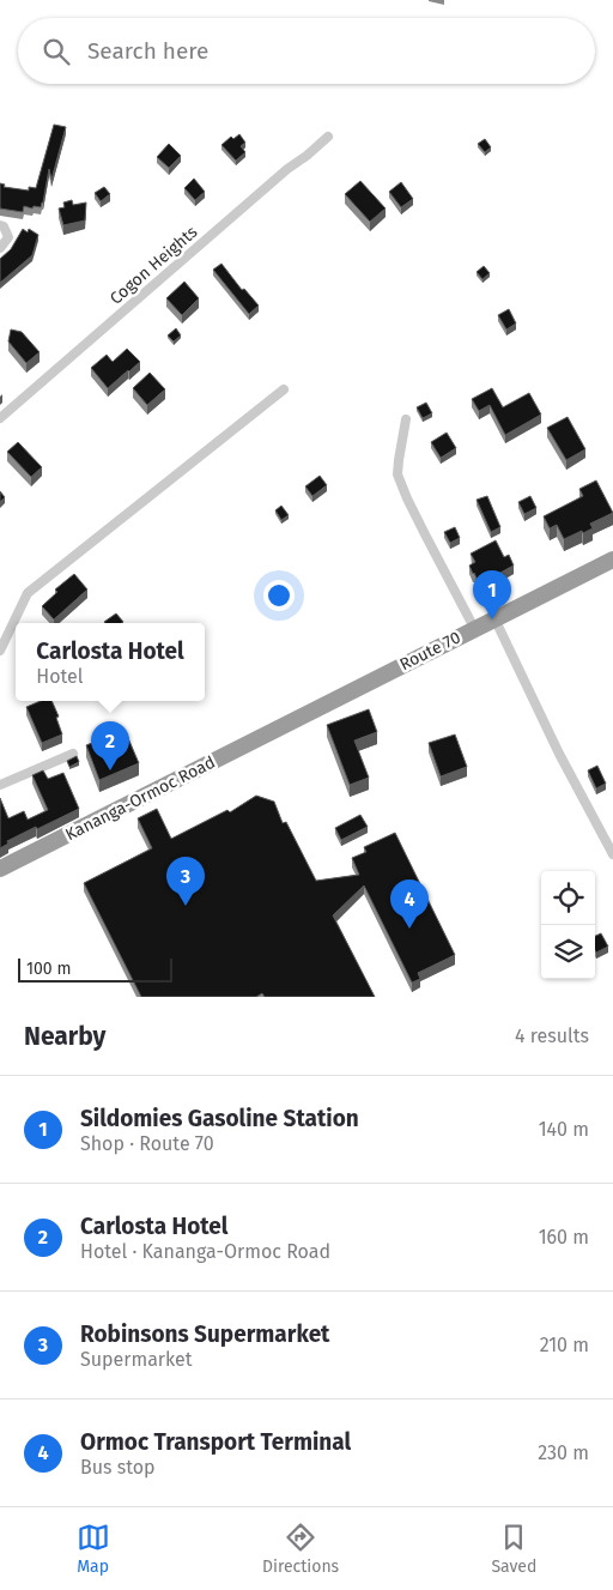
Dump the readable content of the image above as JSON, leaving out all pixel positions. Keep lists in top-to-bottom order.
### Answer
{
  "streets": {
    "highway": ["Route 70", "Kananga-Ormoc Road"],
    "street": ["Cogon Heights"]
  },
  "crossings": [
    ["Route 70", "Kananga-Ormoc Road"]
  ],
  "scale_bar": "100 m",
  "page": {
    "search": "Search here",
    "pins": [
      "1",
      "2",
      "3",
      "4"
    ],
    "popup": ["Carlosta Hotel", "Hotel"],
    "scale": "100 m",
    "heading": ["Nearby", "4 results"],
    "list": [
      {
        "mark": "1",
        "name": "Sildomies Gasoline Station",
        "note": "Shop · Route 70",
        "value": "140 m"
      },
      {
        "mark": "2",
        "name": "Carlosta Hotel",
        "note": "Hotel · Kananga-Ormoc Road",
        "value": "160 m"
      },
      {
        "mark": "3",
        "name": "Robinsons Supermarket",
        "note": "Supermarket",
        "value": "210 m"
      },
      {
        "mark": "4",
        "name": "Ormoc Transport Terminal",
        "note": "Bus stop",
        "value": "230 m"
      }
    ],
    "nav": ["Map", "Directions", "Saved"]
  }
}
